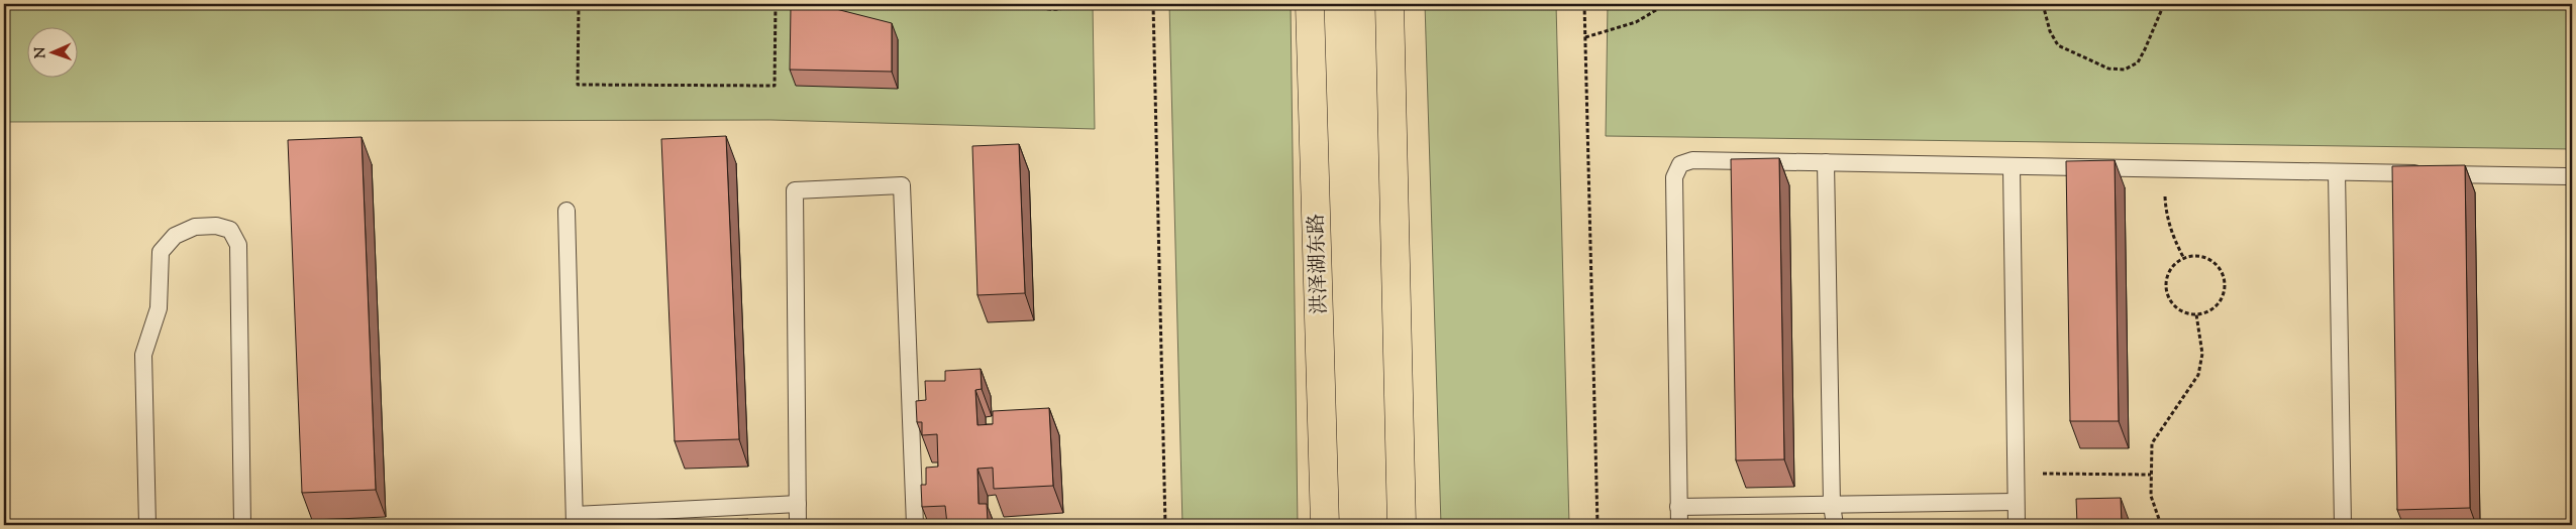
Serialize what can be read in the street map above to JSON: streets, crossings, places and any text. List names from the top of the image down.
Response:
{
  "streets": {
    "main road": ["洪泽湖东路"]
  },
  "north": "left"
}
